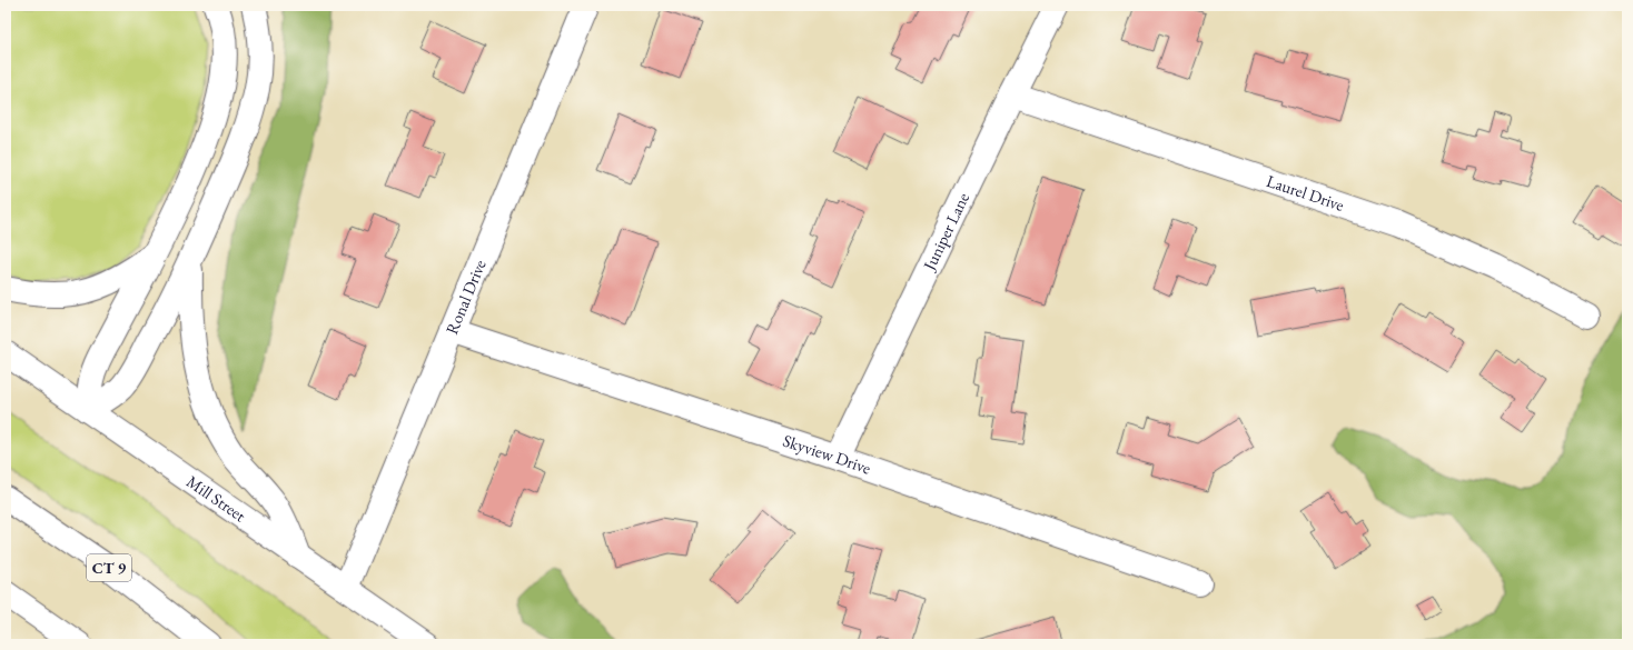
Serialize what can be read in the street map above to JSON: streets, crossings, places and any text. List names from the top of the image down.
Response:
{
  "streets": {
    "main road": [
      "Laurel Drive",
      "Juniper Lane",
      "Ronal Drive",
      "Skyview Drive",
      "Mill Street",
      "CT 9"
    ]
  },
  "crossings": [
    ["Laurel Drive", "Juniper Lane"],
    ["Juniper Lane", "Skyview Drive"],
    ["Ronal Drive", "Skyview Drive"],
    ["Ronal Drive", "Mill Street"]
  ]
}
